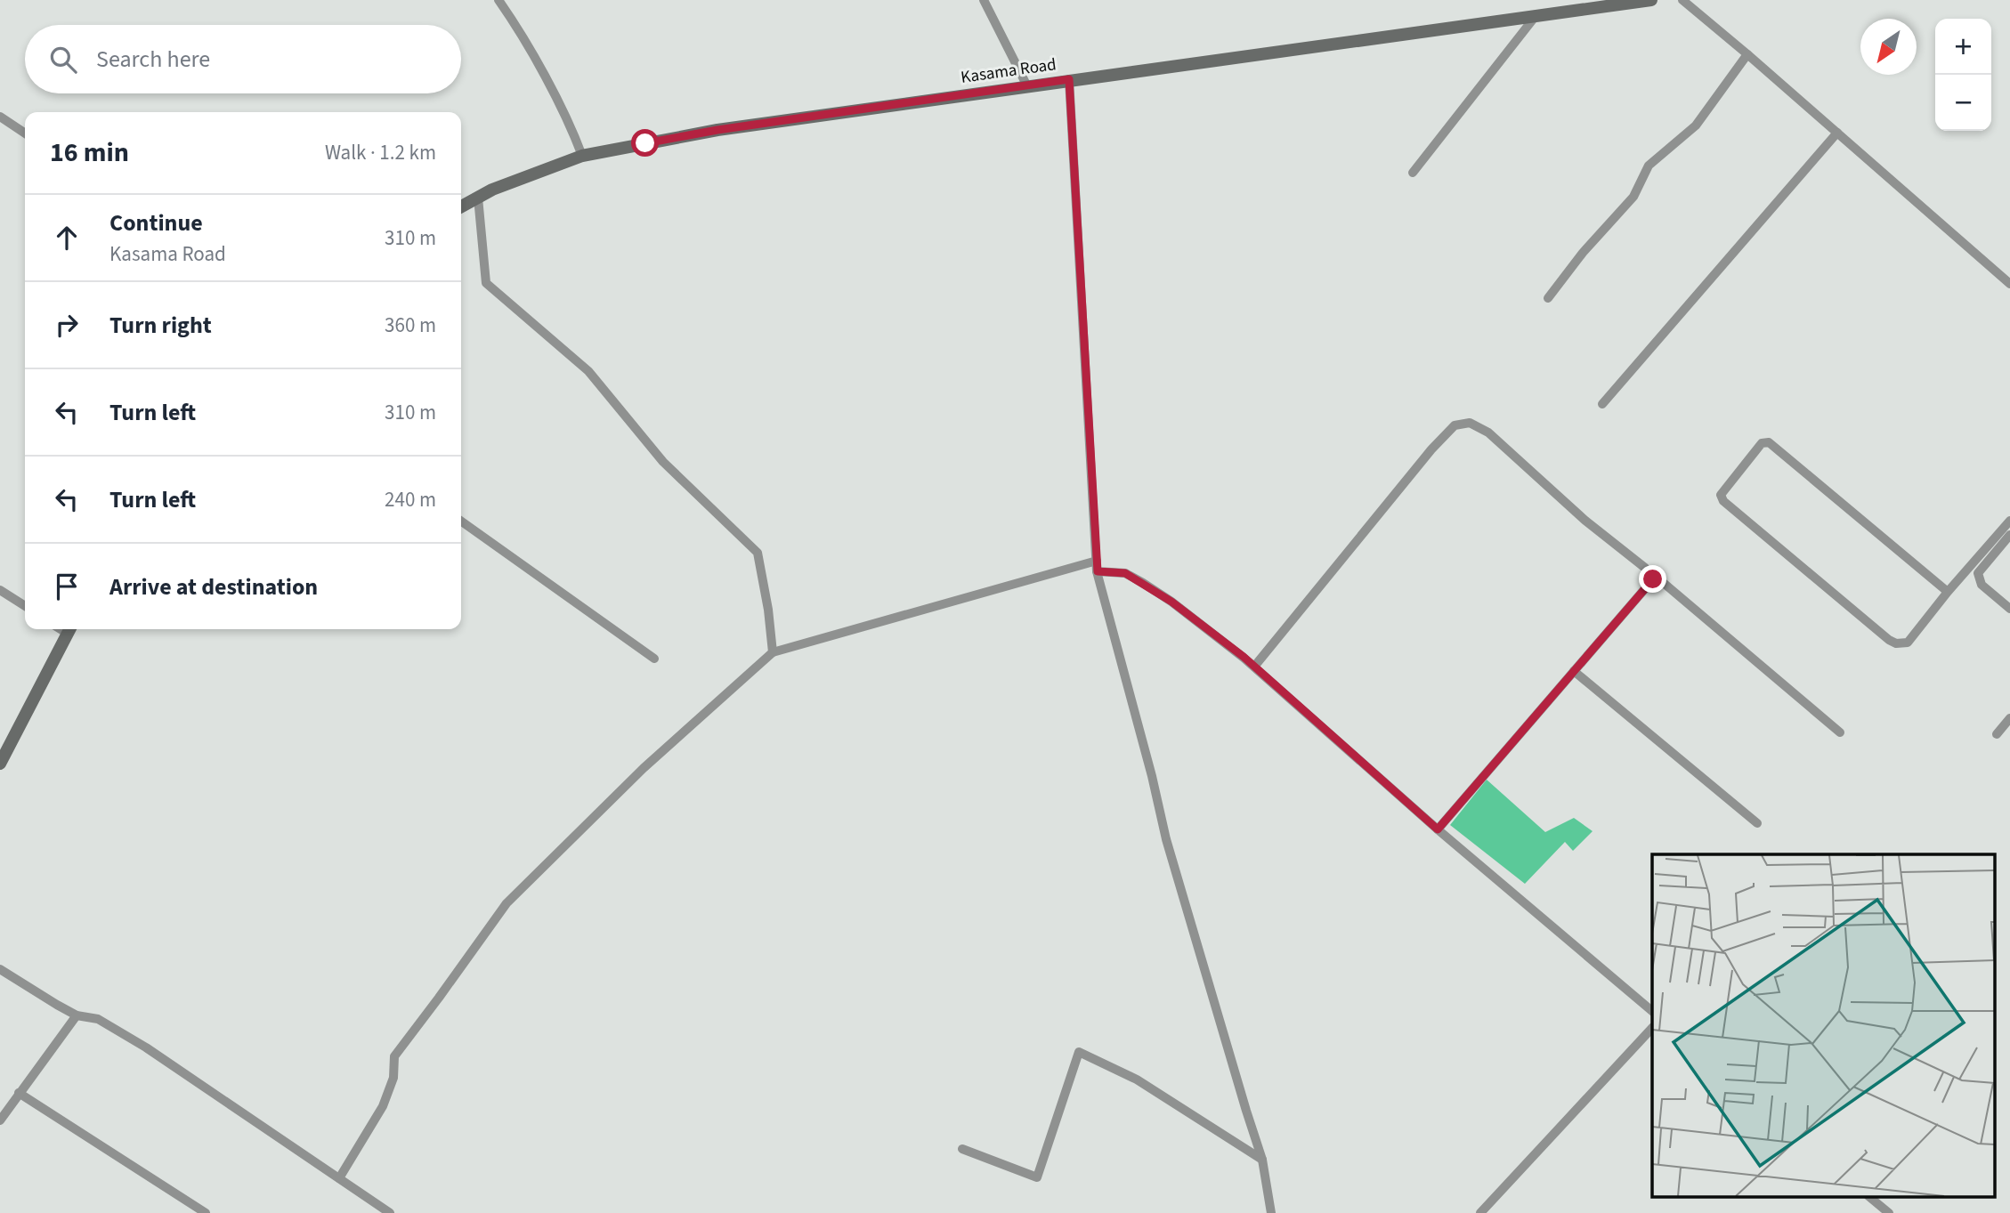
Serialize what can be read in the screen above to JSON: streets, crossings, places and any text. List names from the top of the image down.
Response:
{
  "streets": {
    "street": ["Kasama Road"]
  },
  "north": "bottom left",
  "page": {
    "map_buttons": ["+", "−"],
    "search": "Search here",
    "heading": ["16 min", "Walk · 1.2 km"],
    "list": [
      ["Continue", "Kasama Road", "310 m"],
      ["Turn right", "360 m"],
      ["Turn left", "310 m"],
      ["Turn left", "240 m"],
      "Arrive at destination"
    ]
  }
}
